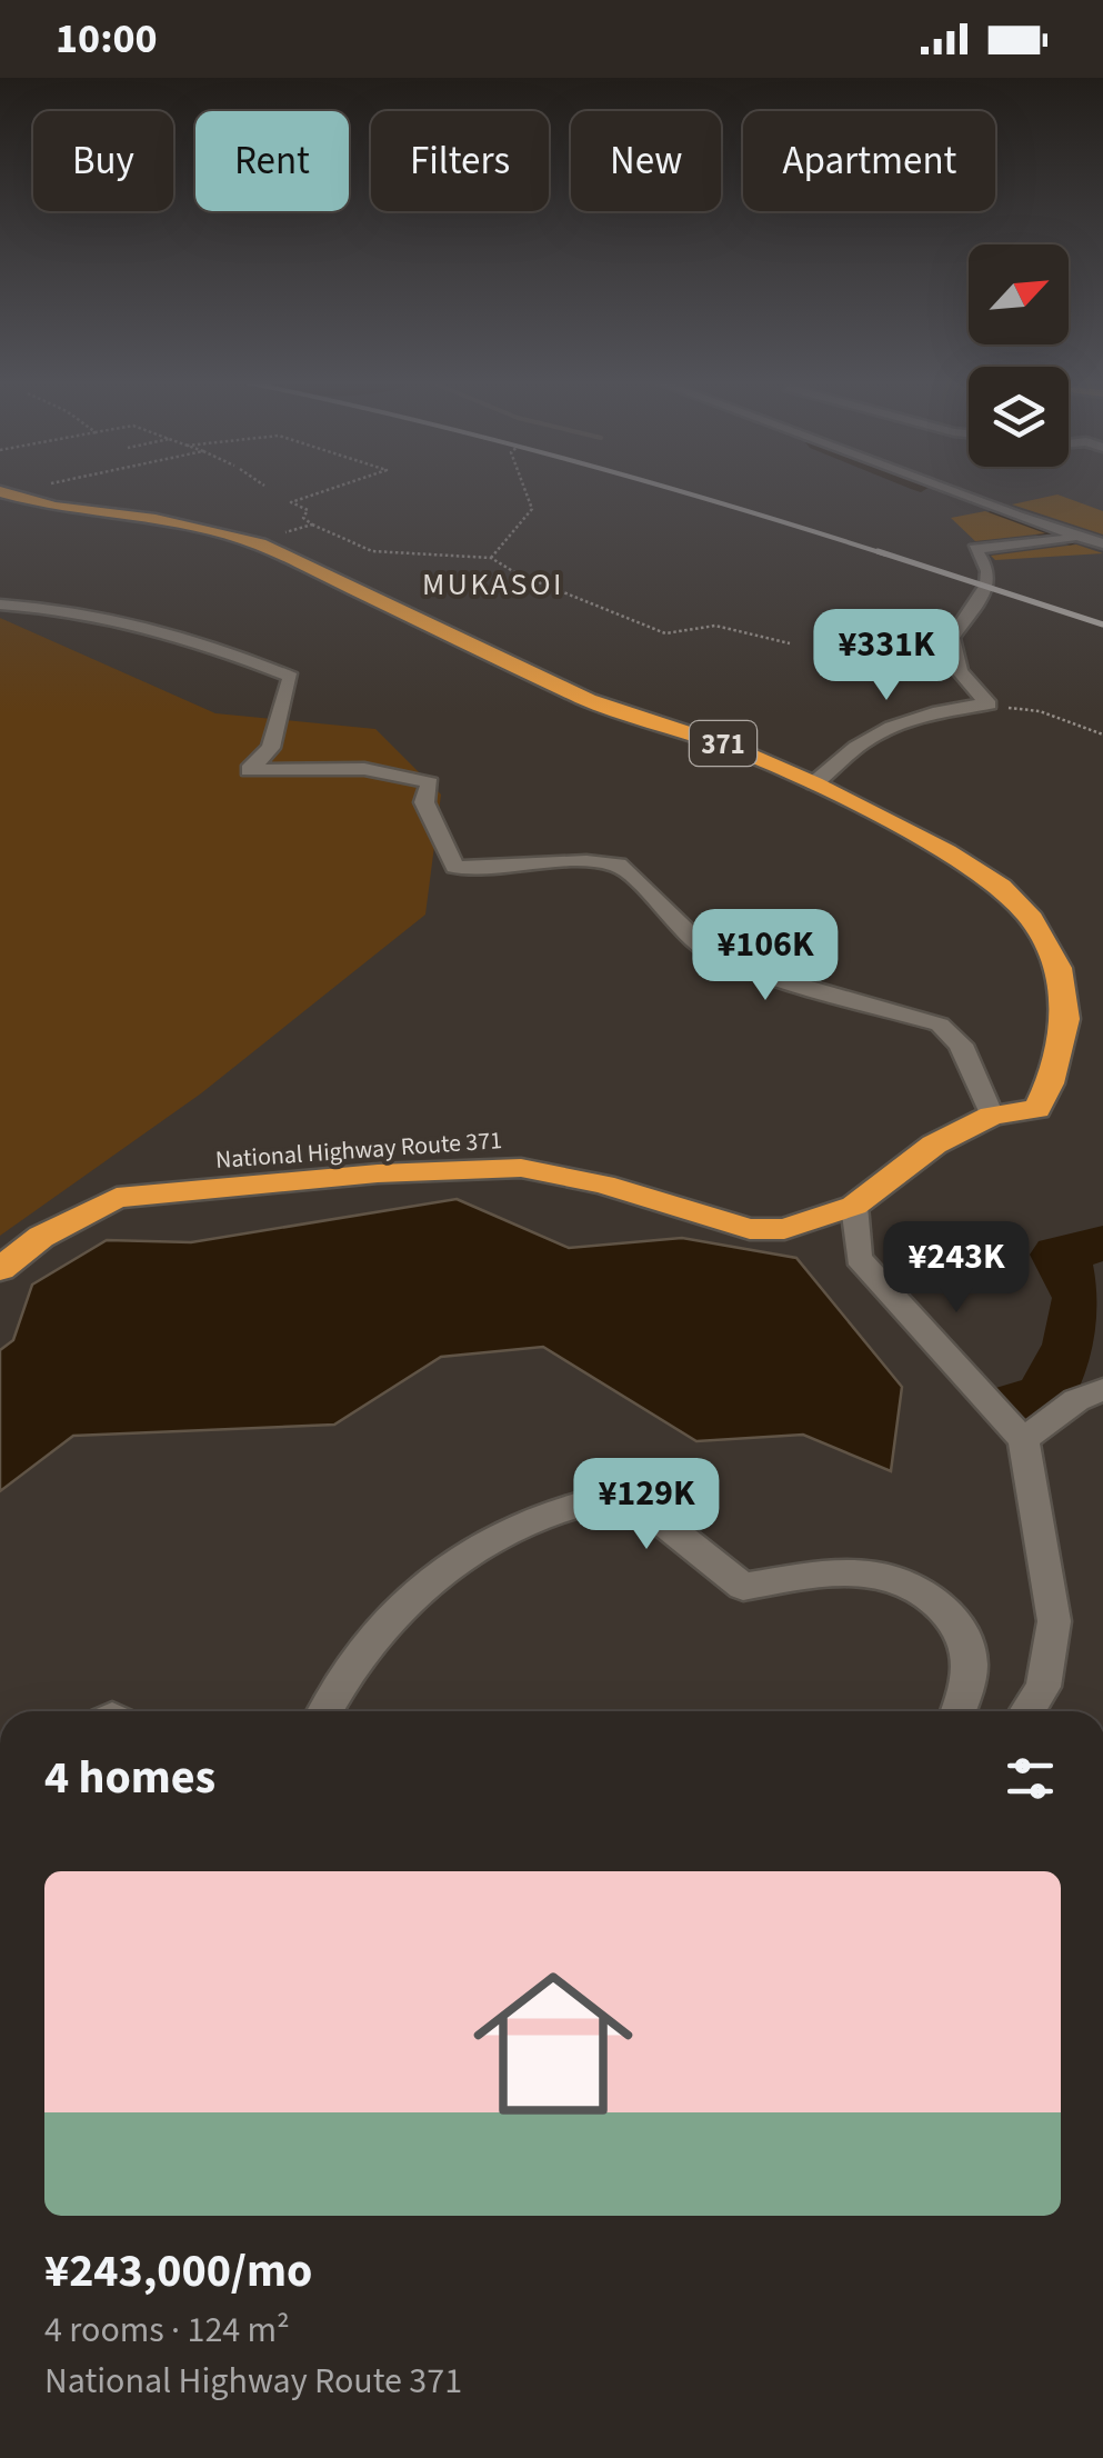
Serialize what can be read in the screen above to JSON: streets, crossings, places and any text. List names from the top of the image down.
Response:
{
  "streets": {
    "highway": ["371", "National Highway Route 371"]
  },
  "districts": ["MUKASOI"],
  "north": "top right",
  "page": {
    "status": "10:00",
    "chip": [
      "Buy",
      "Rent",
      "Filters",
      "New",
      "Apartment"
    ],
    "price": [
      "¥331K",
      "¥106K",
      "¥243K",
      "¥129K"
    ],
    "heading": "4 homes",
    "list": [
      {
        "name": "¥243,000/mo",
        "note": "4 rooms · 124 m² · National Highway Route 371"
      }
    ]
  }
}
